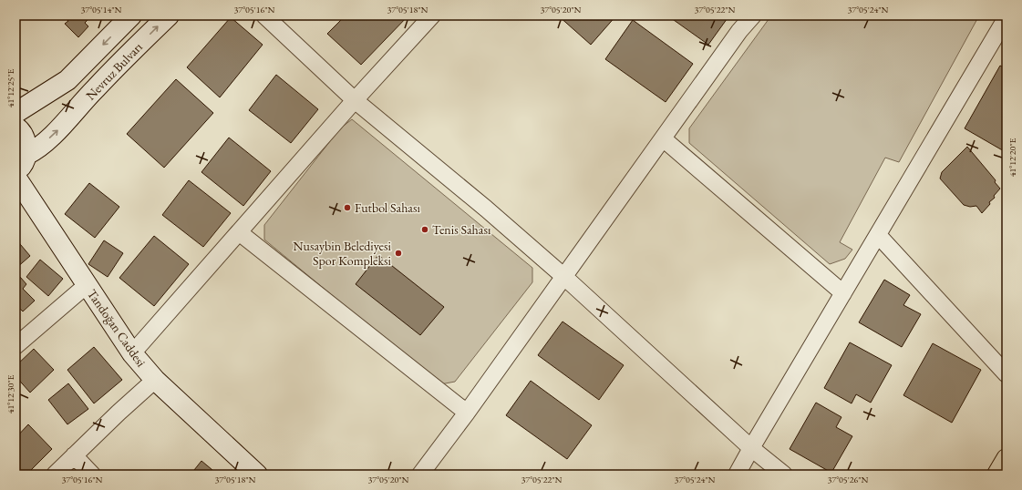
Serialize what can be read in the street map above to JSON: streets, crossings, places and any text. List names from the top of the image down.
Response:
{
  "streets": {
    "main road": ["Nevruz Bulvarı", "Tandoğan Caddesi"]
  },
  "places": ["Futbol Sahası", "Tenis Sahası", "Nusaybin Belediyesi Spor Kompleksi"],
  "coordinates": [
    "37°05'14\"N",
    "37°05'16\"N",
    "37°05'18\"N",
    "37°05'20\"N",
    "37°05'22\"N",
    "37°05'24\"N",
    "41°12'25\"E",
    "41°12'20\"E",
    "41°12'30\"E",
    "37°05'26\"N"
  ]
}
